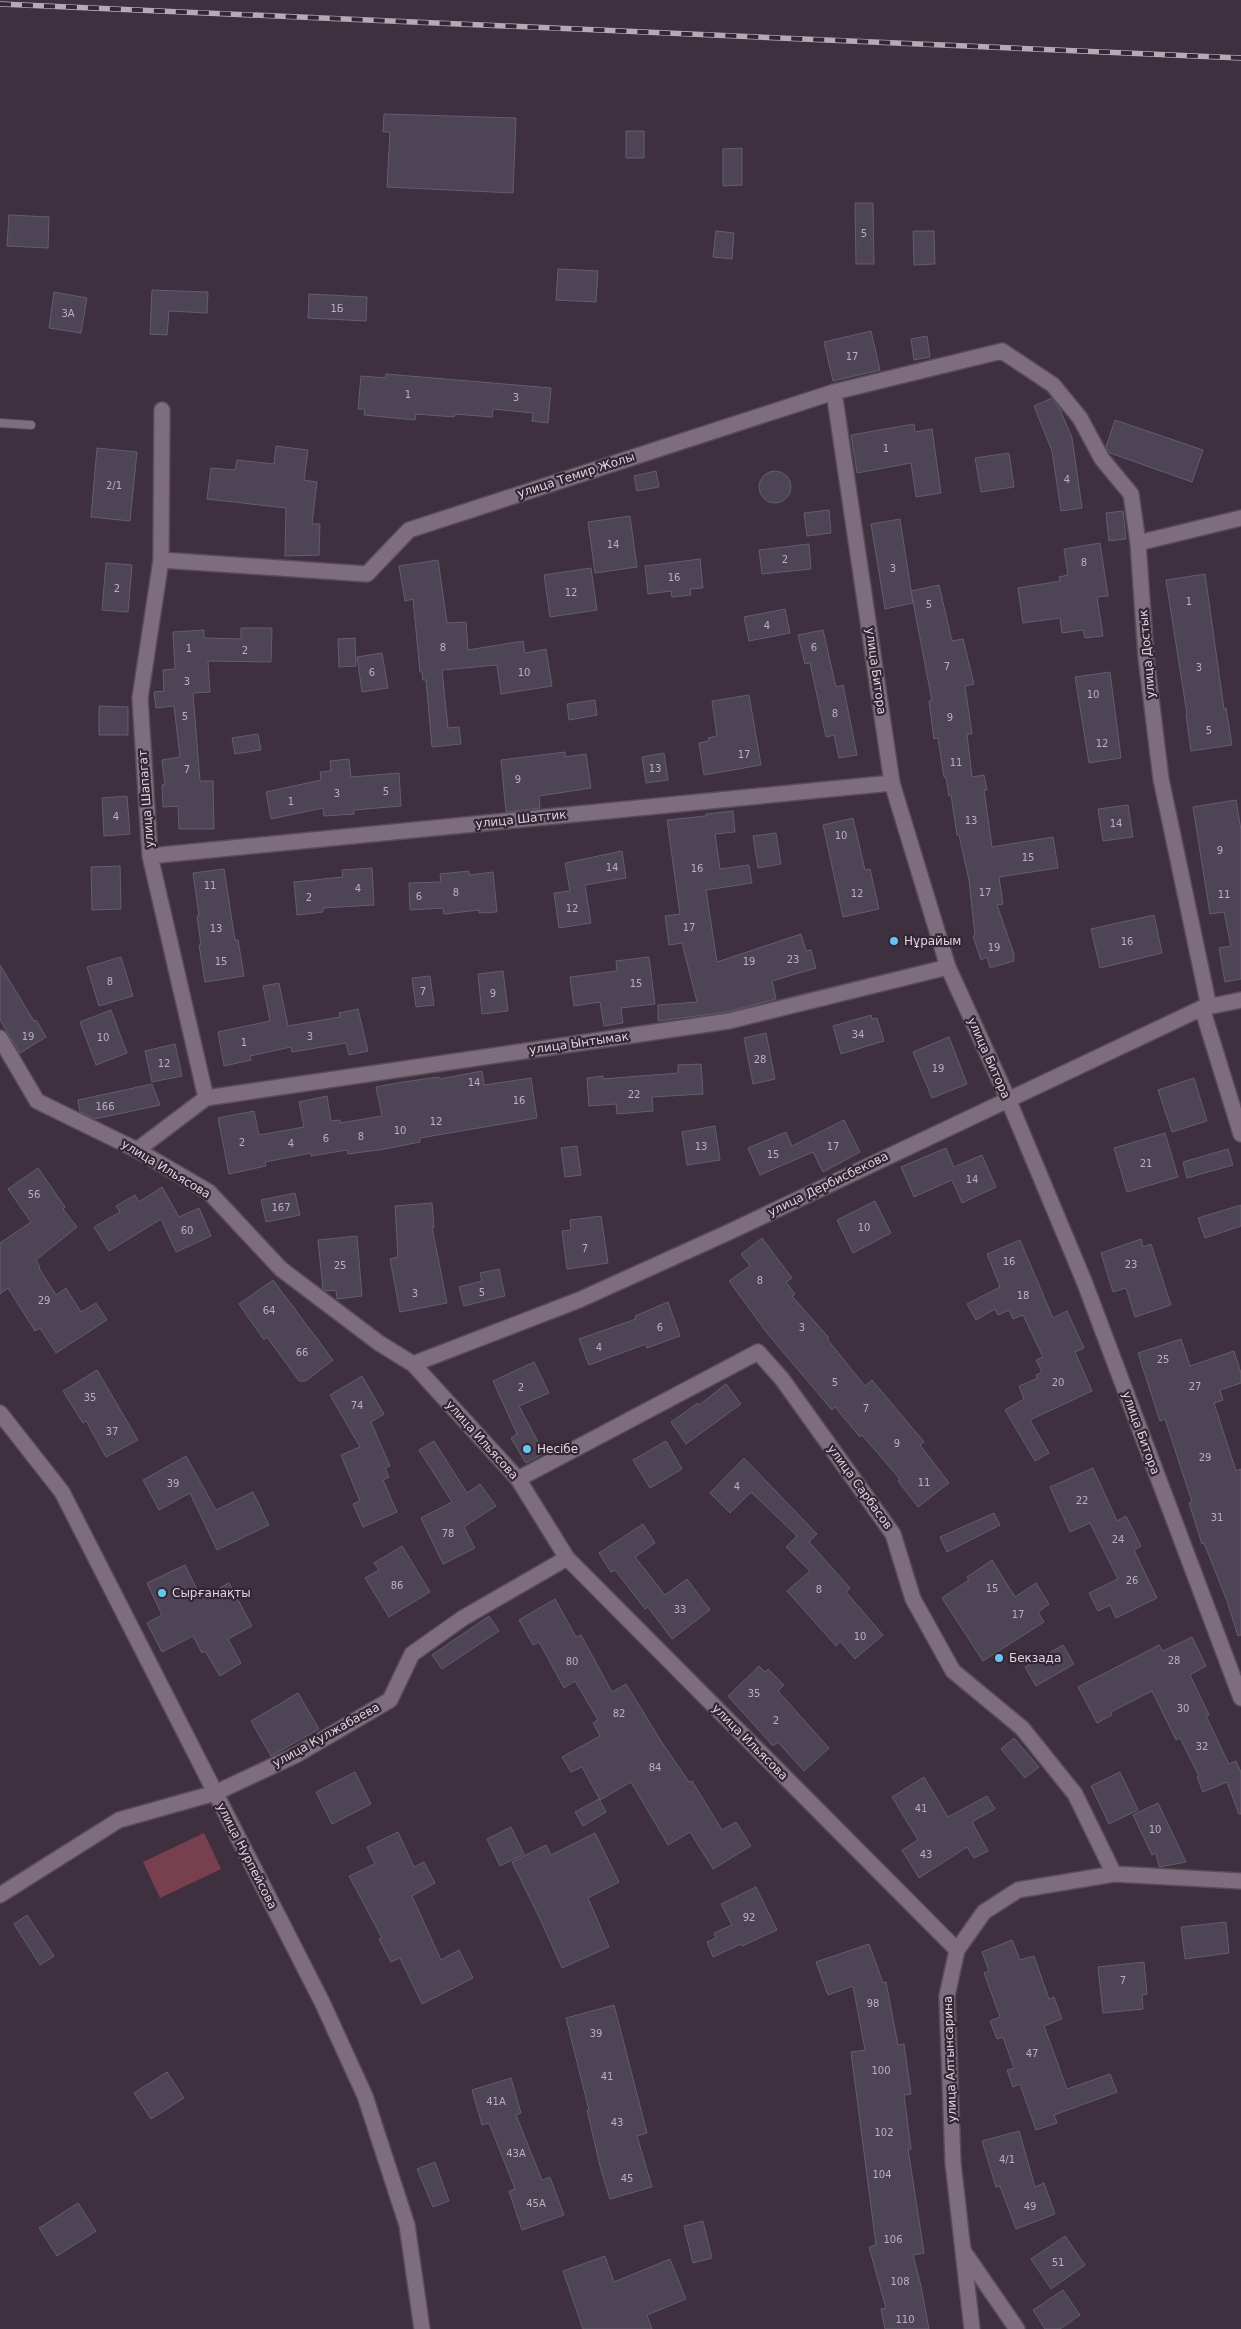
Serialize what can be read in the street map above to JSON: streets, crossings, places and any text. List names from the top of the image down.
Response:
{
  "streets": {
    "street": [
      "улица Темир Жолы",
      "улица Достык",
      "улица Битора",
      "улица Шапагат",
      "улица Шаттик",
      "улица Ынтымак",
      "улица Ильясова",
      "улица Дербисбекова",
      "улица Сарбасов",
      "улица Кулжабаева",
      "улица Нурпейсова",
      "улица Алтынсарина"
    ]
  },
  "crossings": [
    ["улица Темир Жолы", "улица Достык"],
    ["улица Темир Жолы", "улица Битора"],
    ["улица Темир Жолы", "улица Шапагат"],
    ["улица Достык", "улица Дербисбекова"],
    ["улица Битора", "улица Шаттик"],
    ["улица Битора", "улица Ынтымак"],
    ["улица Битора", "улица Дербисбекова"],
    ["улица Шапагат", "улица Шаттик"],
    ["улица Шапагат", "улица Ынтымак"],
    ["улица Ильясова", "улица Дербисбекова"],
    ["улица Ильясова", "улица Сарбасов"],
    ["улица Ильясова", "улица Кулжабаева"],
    ["улица Ильясова", "улица Алтынсарина"],
    ["улица Сарбасов", "улица Алтынсарина"],
    ["улица Кулжабаева", "улица Нурпейсова"]
  ],
  "places": [
    "Нұрайым",
    "Несібе",
    "Сырғанақты",
    "Бекзада"
  ],
  "house_numbers": [
    "5",
    "1Б",
    "3А",
    "17",
    "1",
    "3",
    "1",
    "4",
    "2/1",
    "14",
    "2",
    "8",
    "3",
    "16",
    "2",
    "12",
    "1",
    "5",
    "4",
    "8",
    "6",
    "1",
    "2",
    "7",
    "3",
    "6",
    "10",
    "3",
    "10",
    "8",
    "5",
    "9",
    "5",
    "12",
    "17",
    "11",
    "13",
    "7",
    "9",
    "5",
    "3",
    "1",
    "4",
    "13",
    "14",
    "10",
    "9",
    "15",
    "14",
    "16",
    "11",
    "4",
    "8",
    "17",
    "12",
    "11",
    "6",
    "2",
    "12",
    "17",
    "13",
    "16",
    "19",
    "23",
    "15",
    "19",
    "8",
    "15",
    "7",
    "9",
    "34",
    "19",
    "3",
    "10",
    "1",
    "28",
    "12",
    "19",
    "14",
    "22",
    "16",
    "166",
    "12",
    "10",
    "8",
    "6",
    "2",
    "4",
    "13",
    "17",
    "15",
    "21",
    "14",
    "56",
    "167",
    "10",
    "60",
    "7",
    "16",
    "23",
    "25",
    "8",
    "5",
    "3",
    "18",
    "29",
    "64",
    "6",
    "3",
    "4",
    "66",
    "25",
    "5",
    "20",
    "27",
    "2",
    "35",
    "74",
    "7",
    "37",
    "9",
    "29",
    "11",
    "39",
    "4",
    "22",
    "31",
    "78",
    "24",
    "26",
    "86",
    "15",
    "8",
    "33",
    "17",
    "10",
    "28",
    "80",
    "35",
    "30",
    "82",
    "2",
    "32",
    "84",
    "41",
    "10",
    "43",
    "92",
    "7",
    "98",
    "39",
    "47",
    "100",
    "41",
    "41А",
    "43",
    "102",
    "43А",
    "4/1",
    "104",
    "45",
    "45А",
    "49",
    "106",
    "51",
    "108",
    "110"
  ]
}
